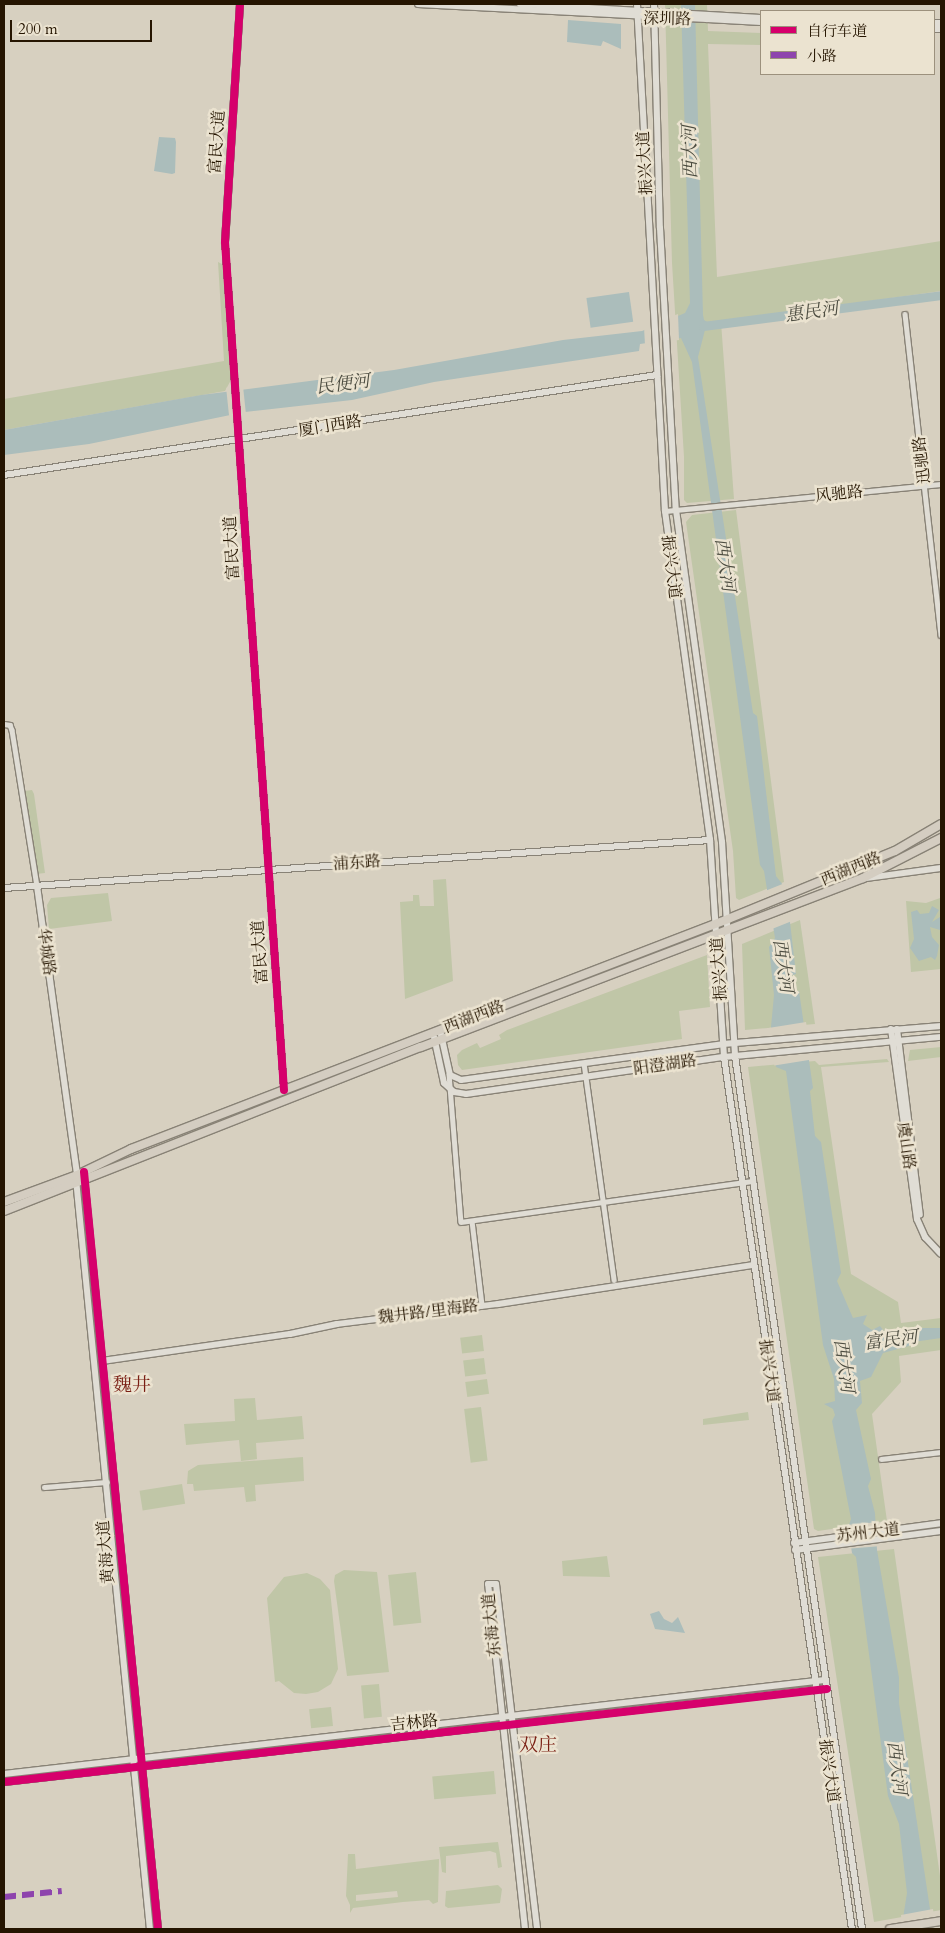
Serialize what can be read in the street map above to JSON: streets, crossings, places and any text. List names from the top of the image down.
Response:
{
  "streets": {
    "main road": ["西湖西路"],
    "street": [
      "深圳路",
      "富民大道",
      "振兴大道",
      "厦门西路",
      "迅驰路",
      "风驰路",
      "浦东路",
      "华城路",
      "阳澄湖路",
      "虞山路",
      "魏井路/里海路",
      "苏州大道",
      "黄海大道",
      "东海大道",
      "吉林路"
    ]
  },
  "crossings": [
    ["深圳路", "振兴大道"],
    ["富民大道", "厦门西路"],
    ["富民大道", "浦东路"],
    ["富民大道", "西湖西路"],
    ["振兴大道", "厦门西路"],
    ["振兴大道", "风驰路"],
    ["振兴大道", "浦东路"],
    ["振兴大道", "西湖西路"],
    ["振兴大道", "阳澄湖路"],
    ["振兴大道", "魏井路/里海路"],
    ["振兴大道", "苏州大道"],
    ["振兴大道", "吉林路"],
    ["迅驰路", "风驰路"],
    ["浦东路", "华城路"],
    ["西湖西路", "华城路"],
    ["西湖西路", "黄海大道"],
    ["华城路", "黄海大道"],
    ["阳澄湖路", "虞山路"],
    ["魏井路/里海路", "黄海大道"],
    ["黄海大道", "吉林路"],
    ["东海大道", "吉林路"]
  ],
  "districts": ["魏井", "双庄"],
  "water": [
    "西大河",
    "惠民河",
    "民便河",
    "富民河"
  ],
  "legend": ["自行车道", "小路"],
  "scale_bar": "200 m"
}
